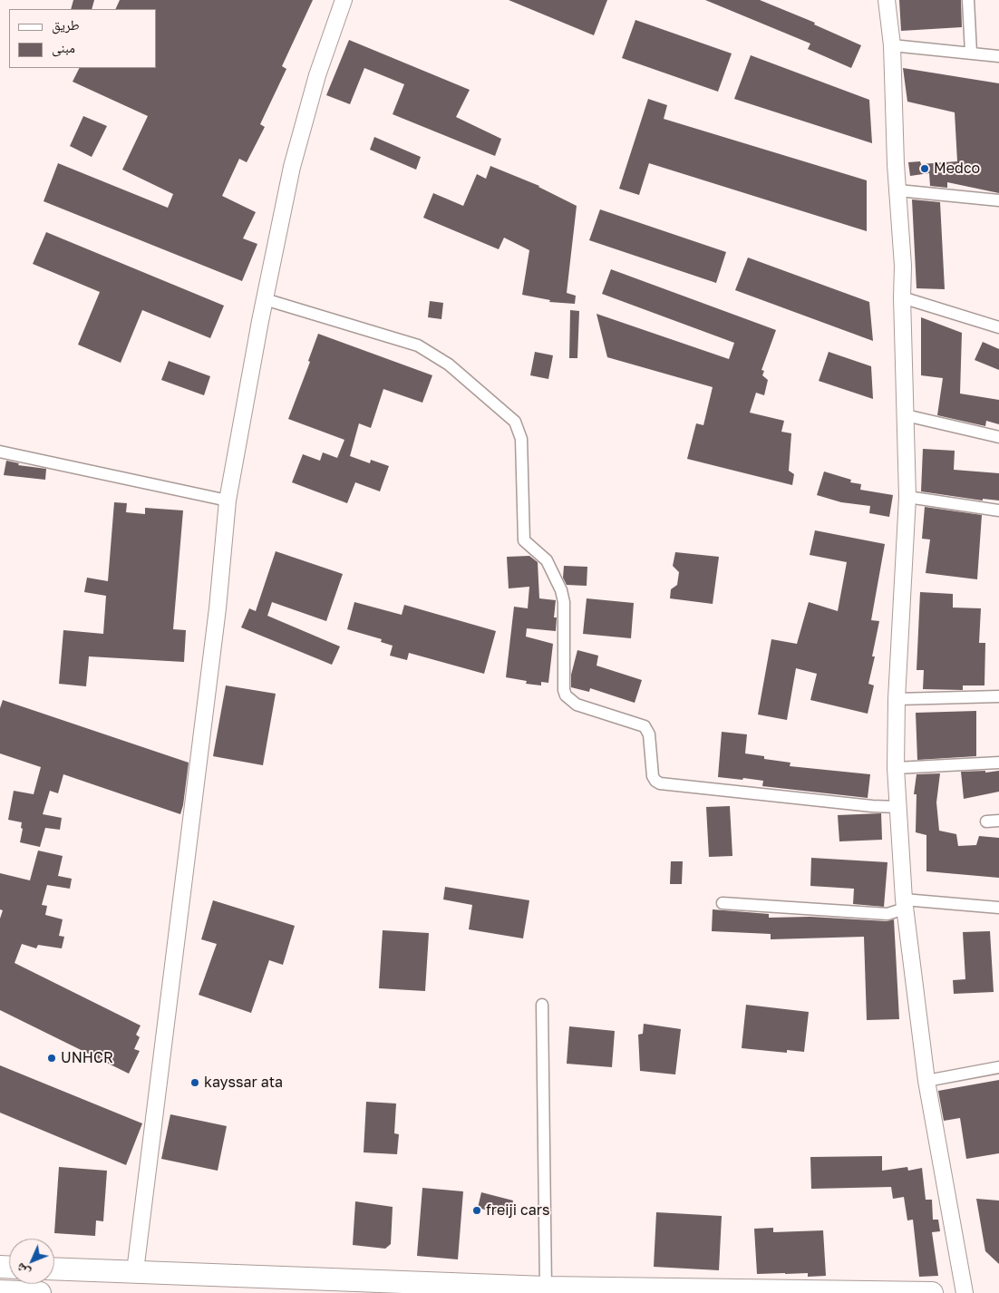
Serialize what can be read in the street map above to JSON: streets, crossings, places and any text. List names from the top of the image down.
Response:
{
  "places": [
    "Medco",
    "UNHCR",
    "kayssar ata",
    "freiji cars"
  ],
  "legend": ["طريق", "مبنى"],
  "north": "bottom left"
}
